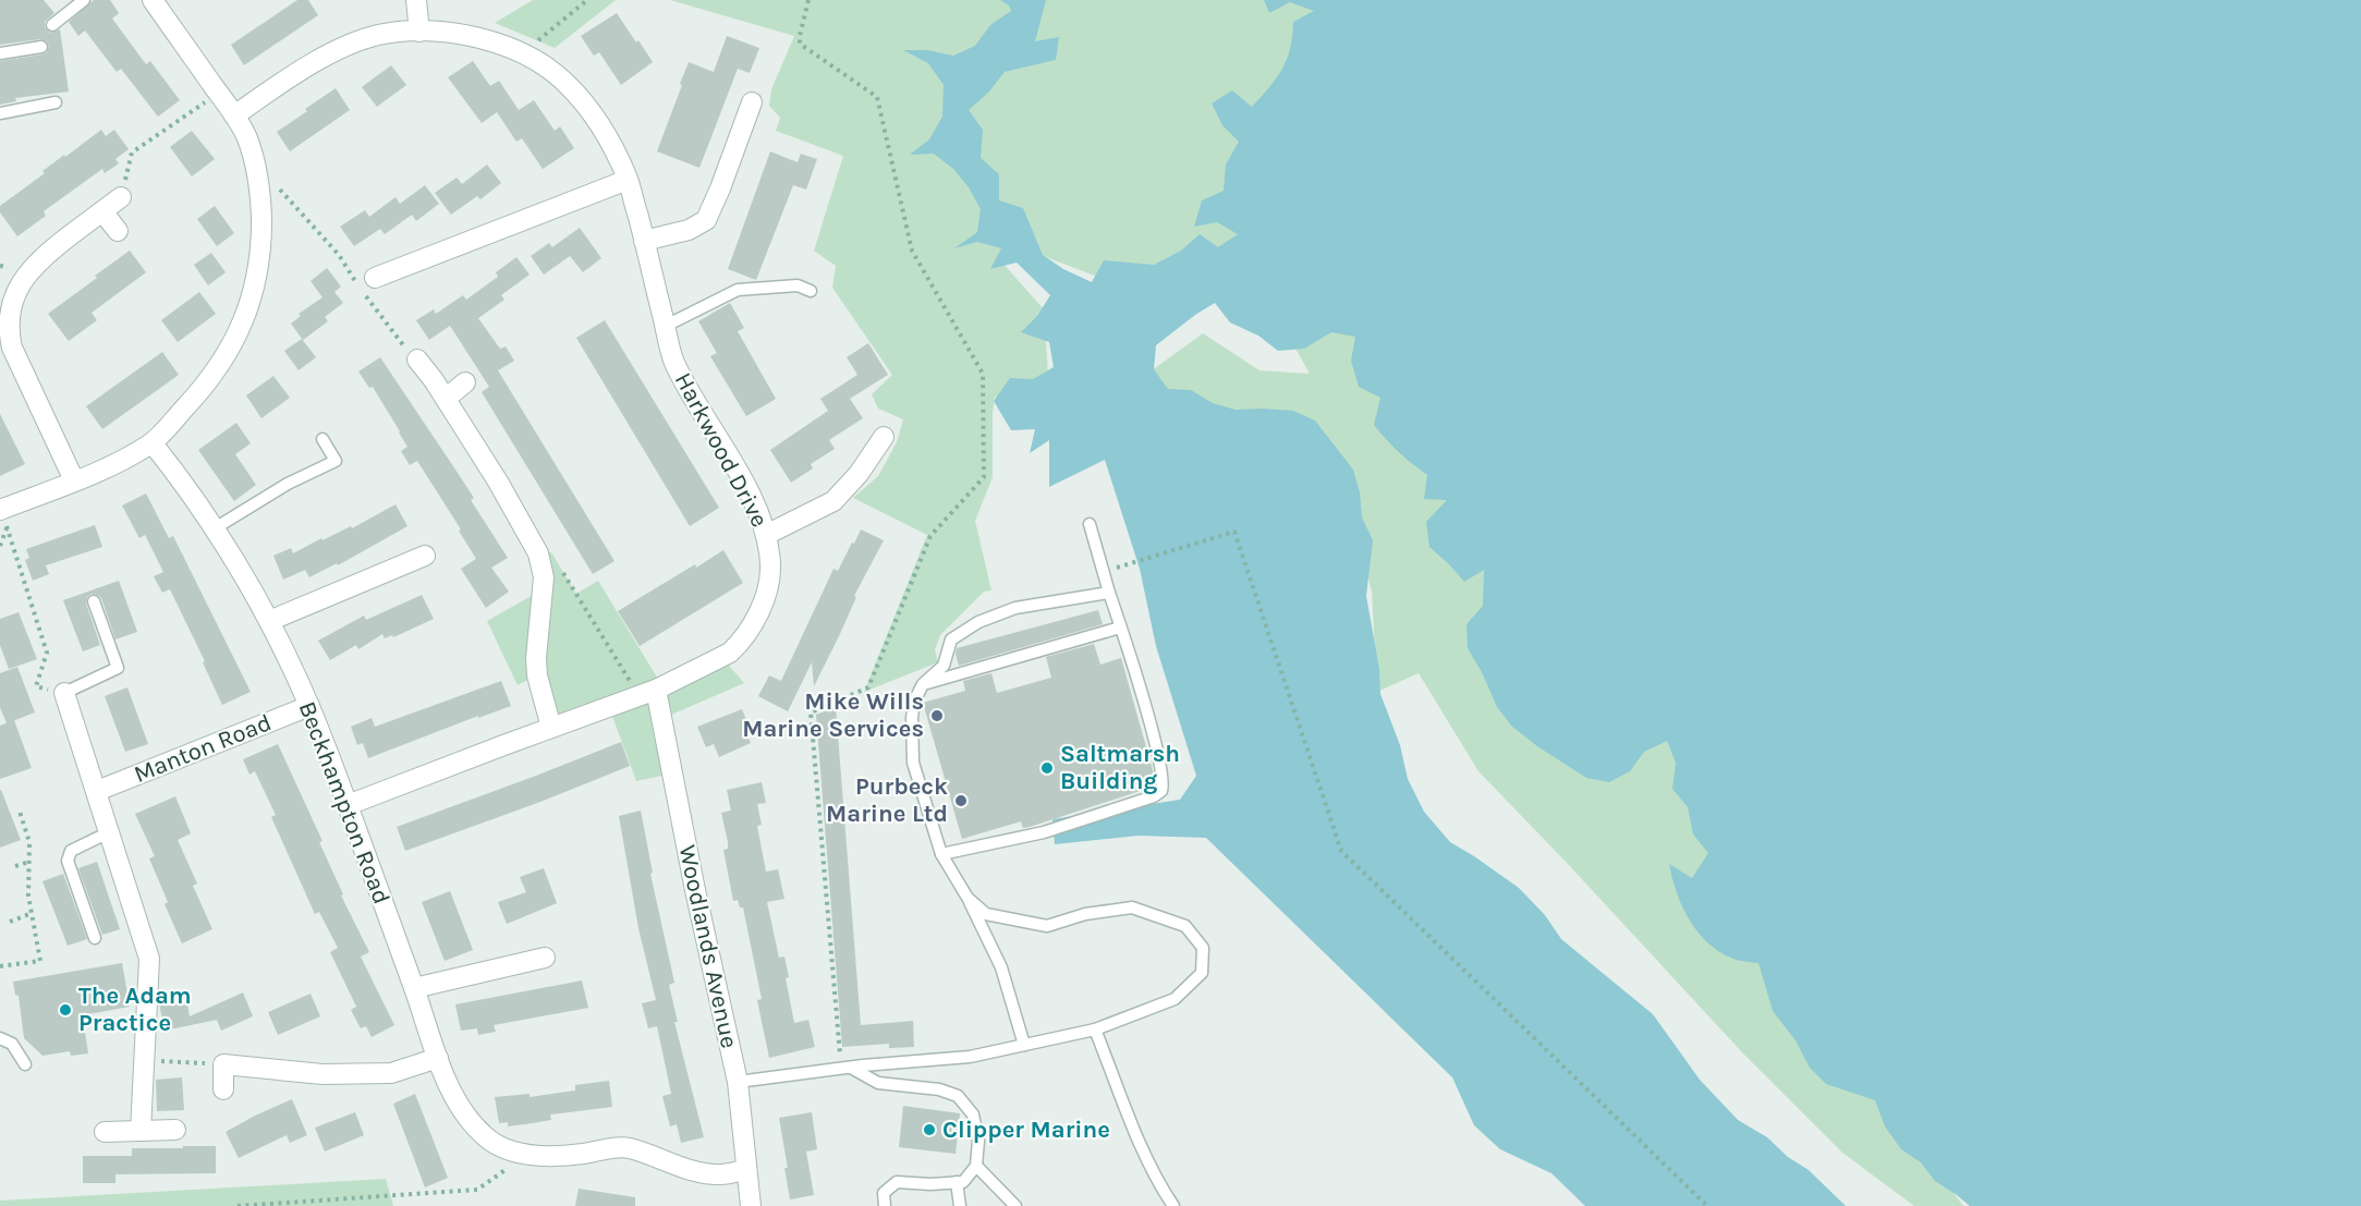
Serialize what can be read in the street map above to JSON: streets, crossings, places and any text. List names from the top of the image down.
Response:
{
  "streets": {
    "street": [
      "Harkwood Drive",
      "Manton Road",
      "Beckhampton Road",
      "Woodlands Avenue"
    ]
  },
  "crossings": [
    ["Harkwood Drive", "Beckhampton Road"],
    ["Harkwood Drive", "Woodlands Avenue"],
    ["Manton Road", "Beckhampton Road"],
    ["Beckhampton Road", "Woodlands Avenue"]
  ],
  "places": [
    "Mike Wills Marine Services",
    "Saltmarsh Building",
    "Purbeck Marine Ltd",
    "The Adam Practice",
    "Clipper Marine"
  ]
}
